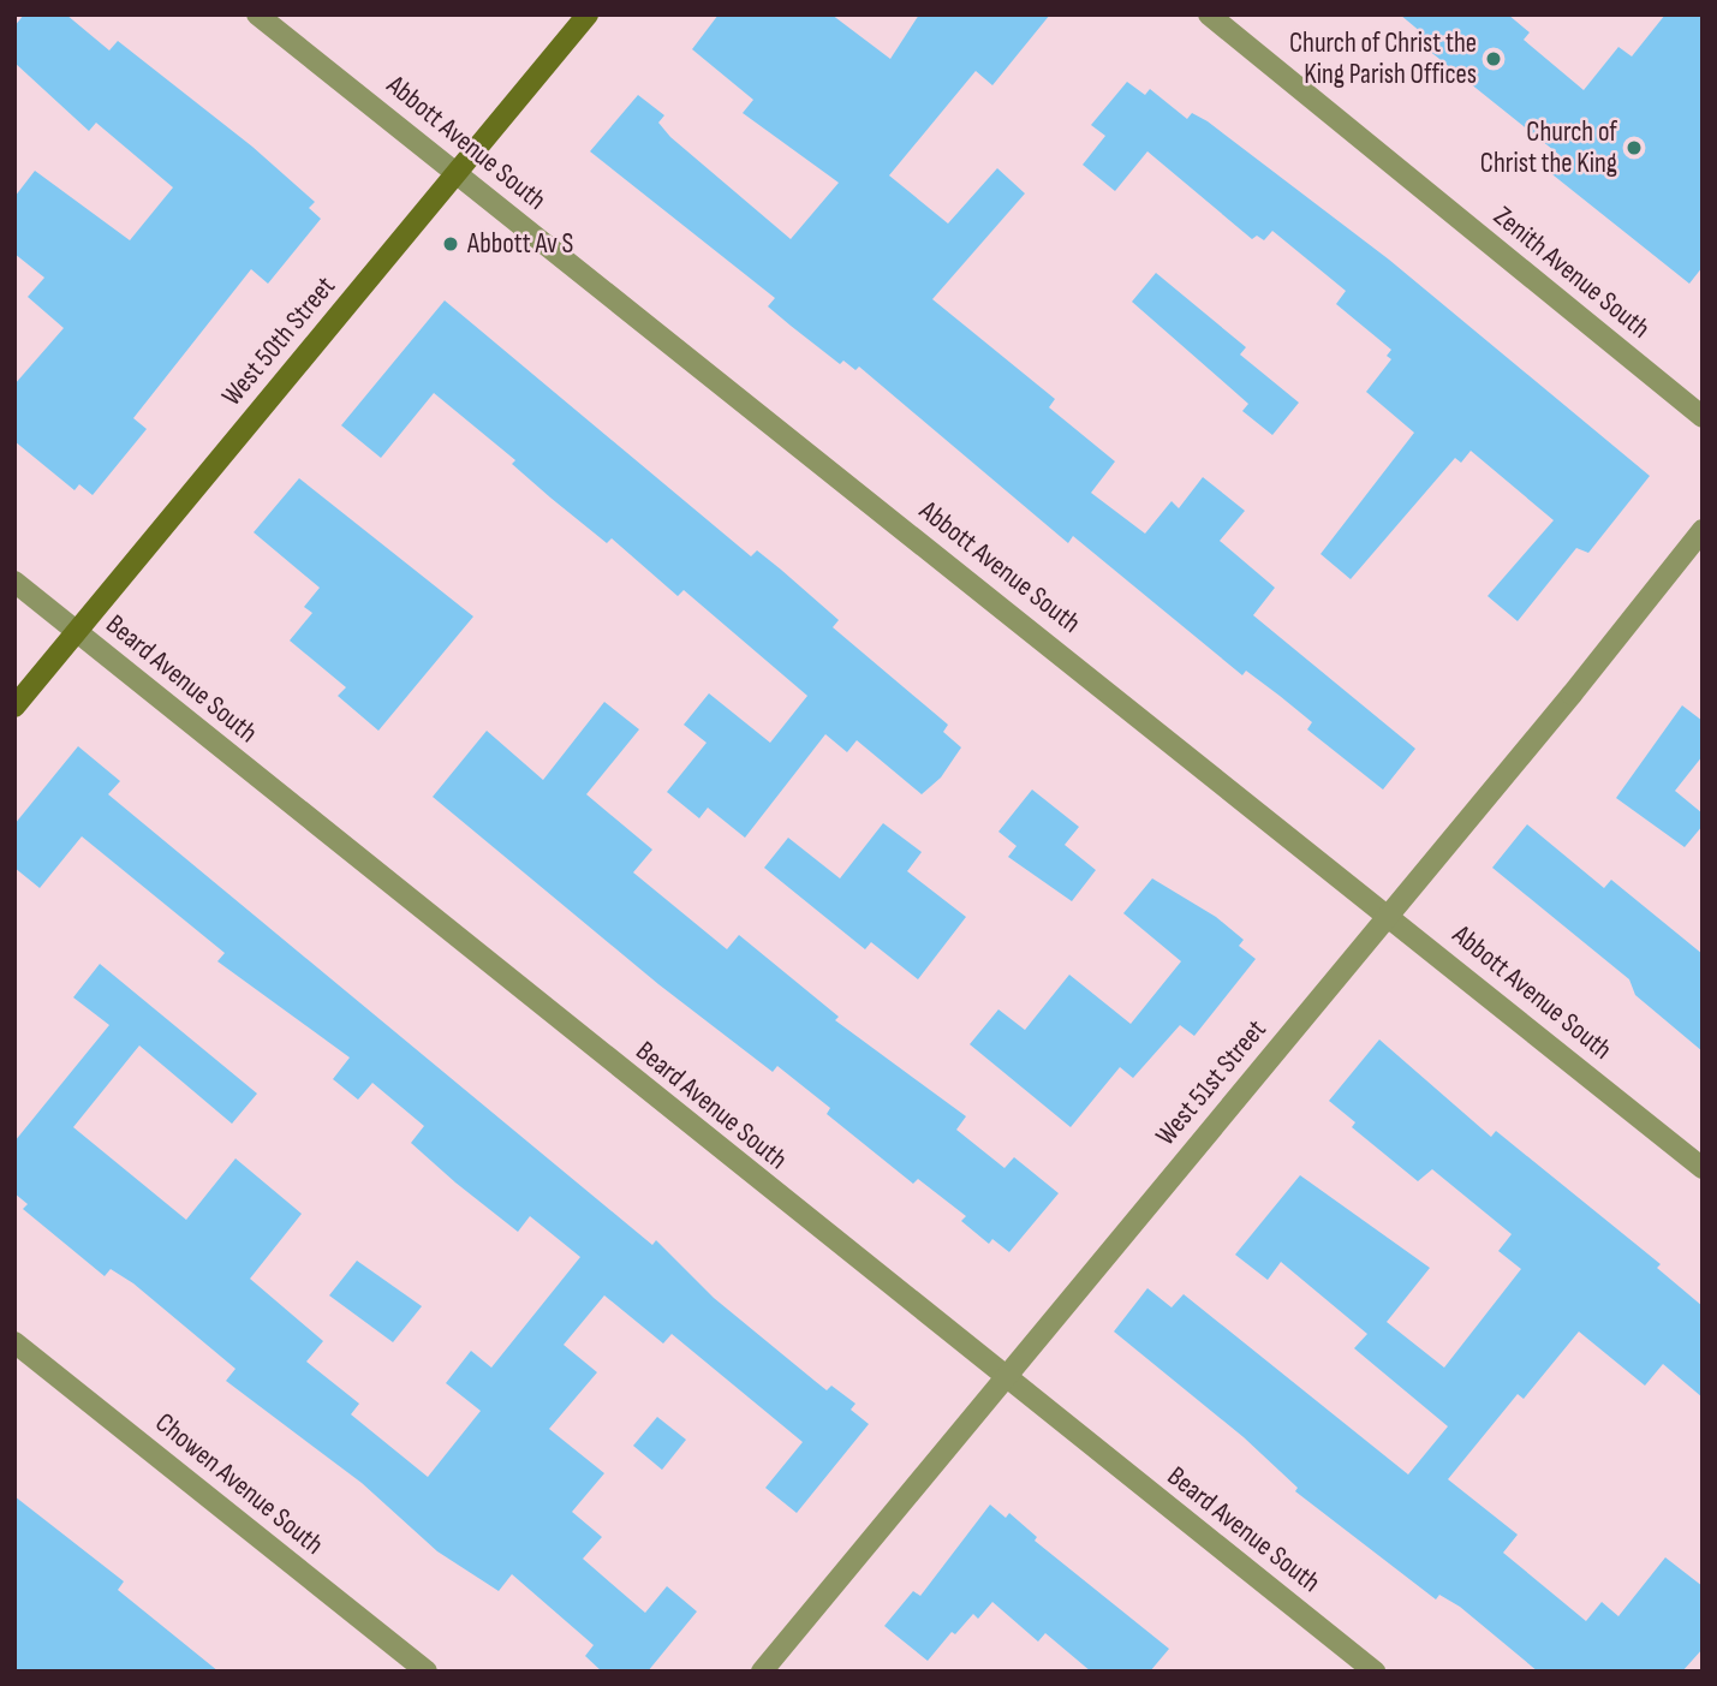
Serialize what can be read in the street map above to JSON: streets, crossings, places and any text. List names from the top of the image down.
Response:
{
  "streets": {
    "main road": ["West 50th Street"],
    "street": [
      "Abbott Avenue South",
      "Zenith Avenue South",
      "Beard Avenue South",
      "West 51st Street",
      "Chowen Avenue South"
    ]
  },
  "crossings": [
    ["Abbott Avenue South", "West 50th Street"],
    ["Abbott Avenue South", "West 51st Street"],
    ["West 50th Street", "Beard Avenue South"],
    ["Beard Avenue South", "West 51st Street"]
  ],
  "places": ["Church of Christ the King Parish Offices", "Church of Christ the King", "Abbott Av S"]
}
